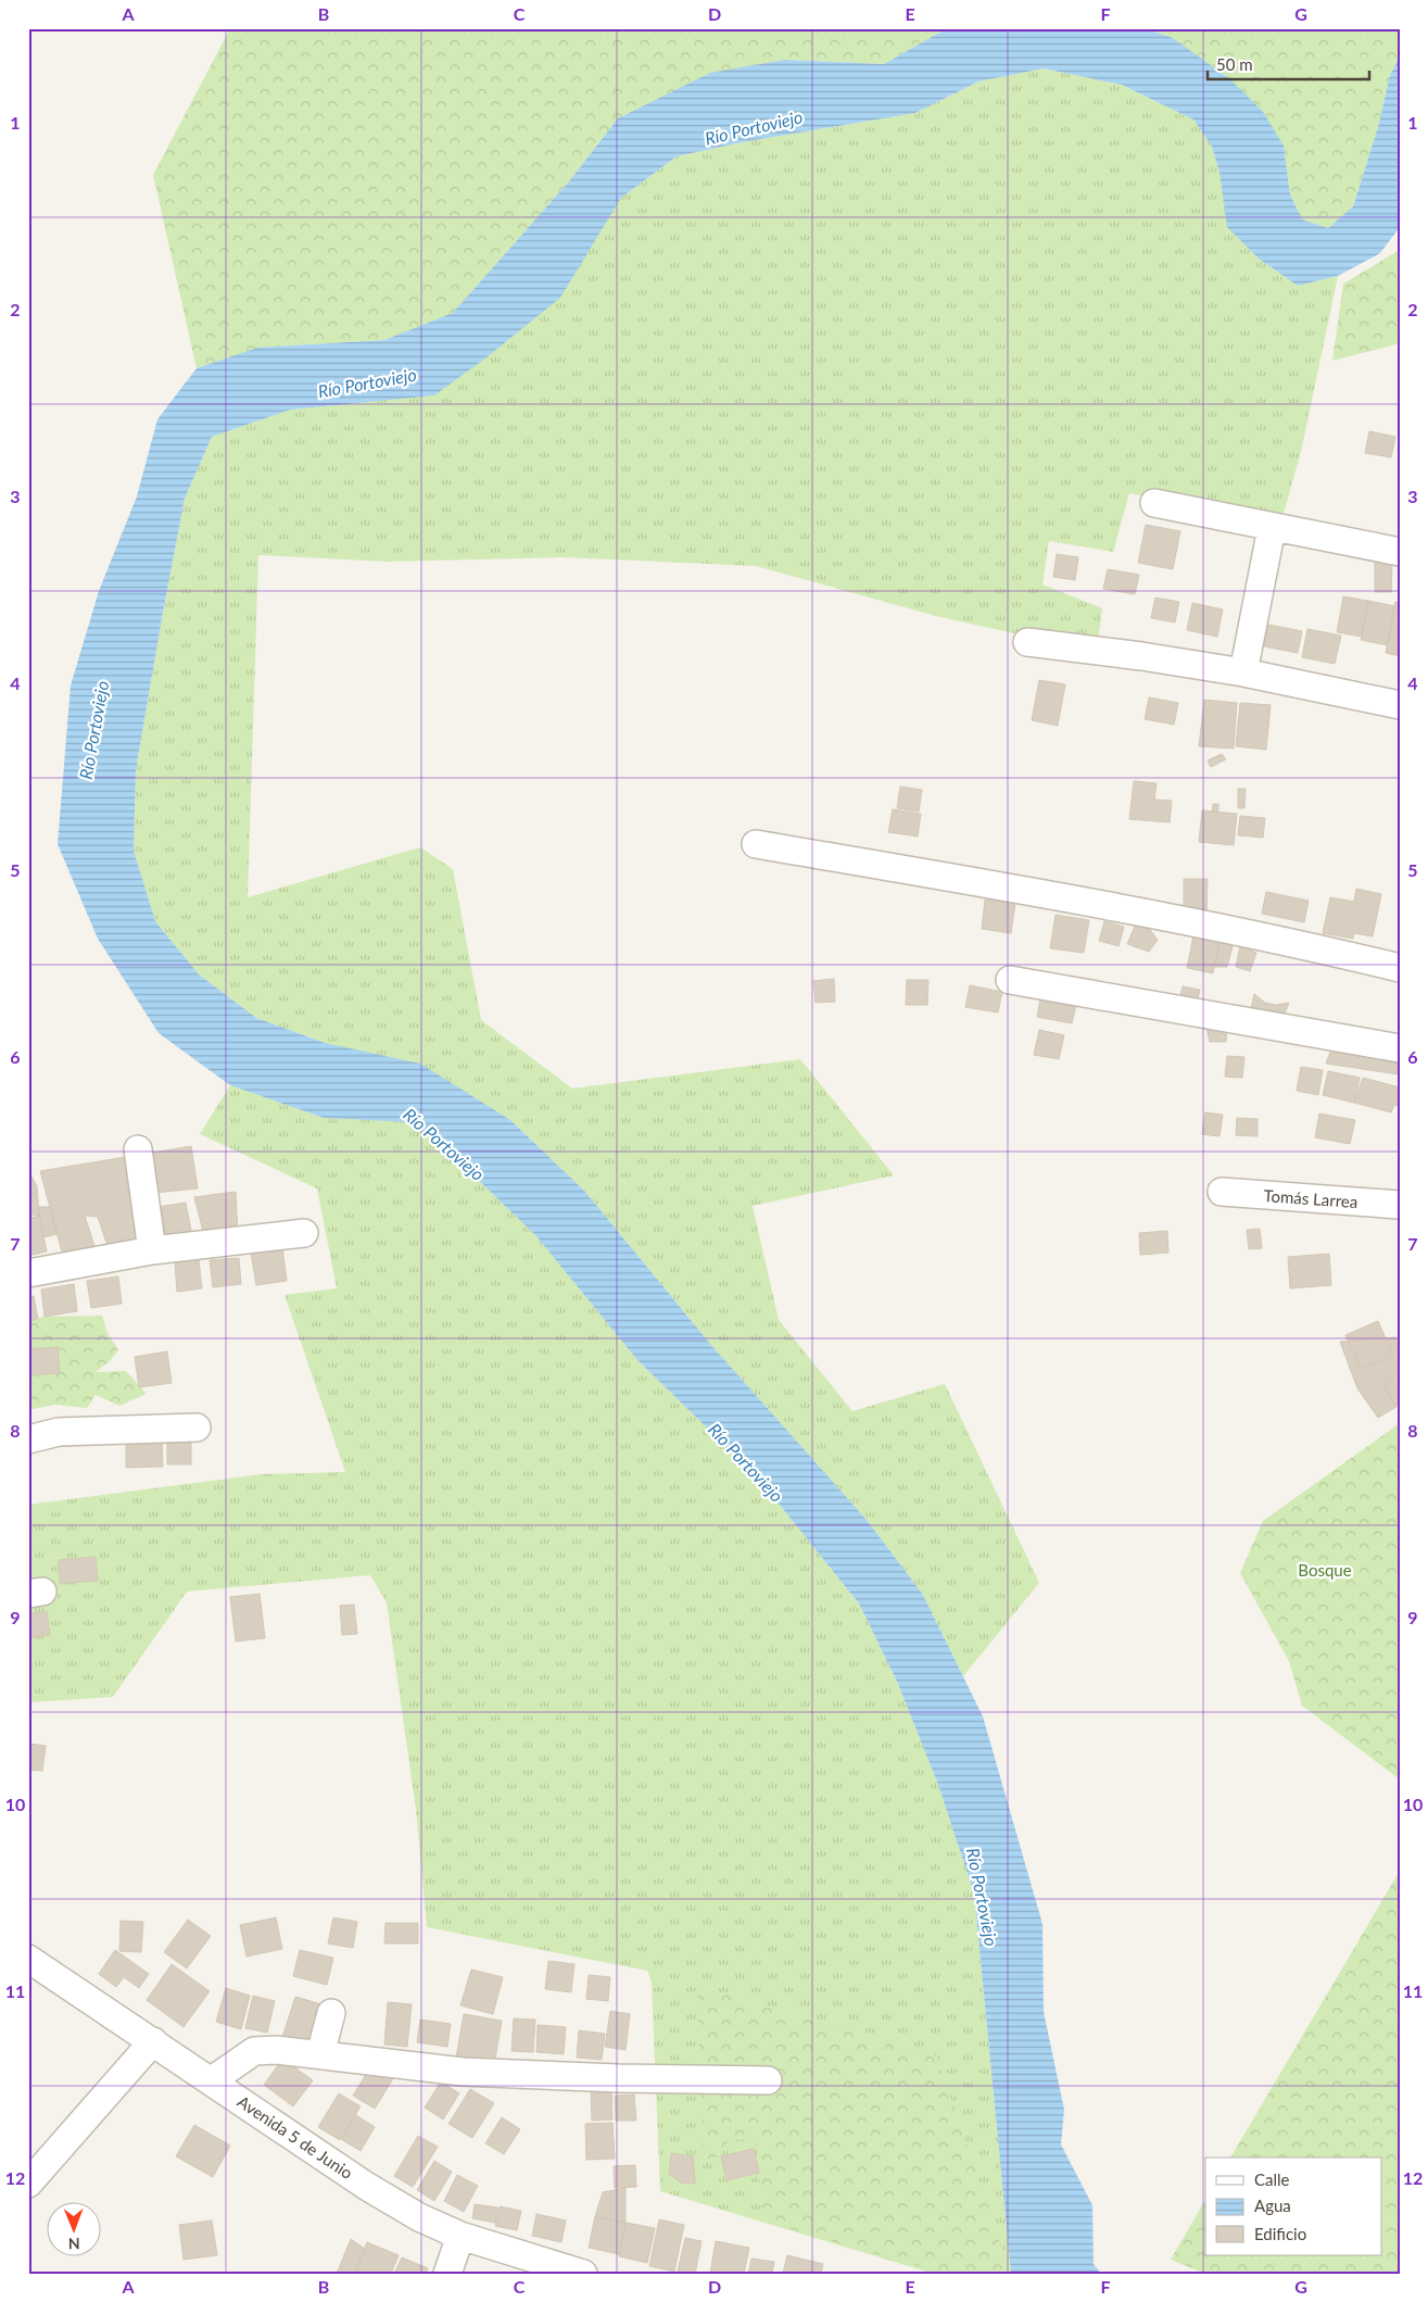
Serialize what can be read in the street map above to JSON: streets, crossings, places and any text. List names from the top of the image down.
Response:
{
  "streets": {
    "street": ["Tomás Larrea", "Avenida 5 de Junio"]
  },
  "water": ["Río Portoviejo"],
  "parks": ["Bosque"],
  "legend": ["Calle", "Agua", "Edificio"],
  "scale_bar": "50 m",
  "north": "bottom",
  "grid": {
    "columns": [
      "A",
      "B",
      "C",
      "D",
      "E",
      "F",
      "G"
    ],
    "rows": [
      "1",
      "2",
      "3",
      "4",
      "5",
      "6",
      "7",
      "8",
      "9",
      "10",
      "11",
      "12"
    ]
  }
}
